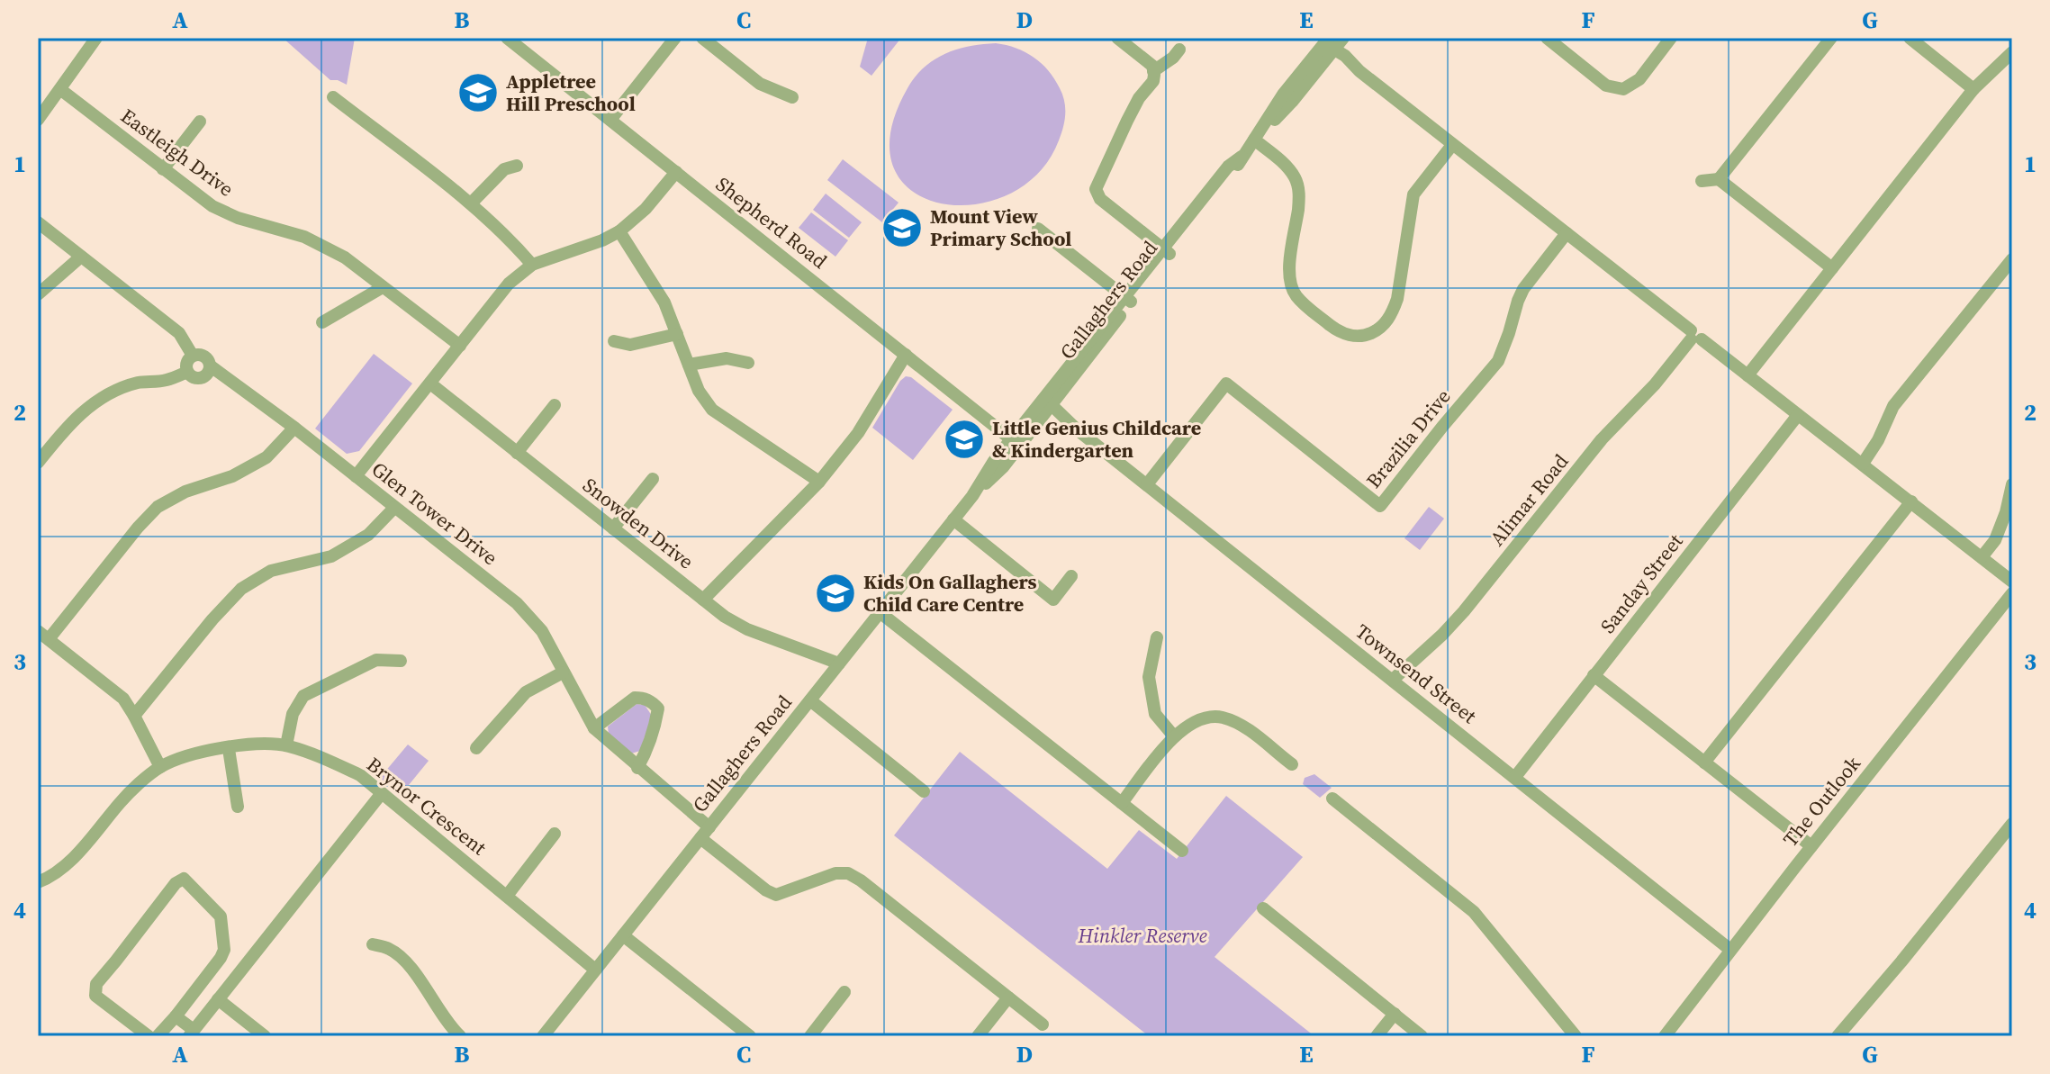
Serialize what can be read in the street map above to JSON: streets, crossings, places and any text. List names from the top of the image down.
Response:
{
  "streets": {
    "street": [
      "Eastleigh Drive",
      "Shepherd Road",
      "Gallaghers Road",
      "Brazilia Drive",
      "Alimar Road",
      "Glen Tower Drive",
      "Snowden Drive",
      "Sanday Street",
      "Townsend Street",
      "The Outlook",
      "Brynor Crescent"
    ]
  },
  "crossings": [
    ["Shepherd Road", "Gallaghers Road"],
    ["Gallaghers Road", "Glen Tower Drive"],
    ["Gallaghers Road", "Snowden Drive"],
    ["Gallaghers Road", "Townsend Street"],
    ["Gallaghers Road", "Brynor Crescent"],
    ["Brazilia Drive", "Townsend Street"],
    ["Alimar Road", "Townsend Street"],
    ["Sanday Street", "Townsend Street"],
    ["Townsend Street", "The Outlook"]
  ],
  "parks": ["Hinkler Reserve"],
  "places": {
    "school or university": [
      "Appletree Hill Preschool",
      "Mount View Primary School",
      "Little Genius Childcare & Kindergarten",
      "Kids On Gallaghers Child Care Centre"
    ]
  },
  "grid": {
    "columns": [
      "A",
      "B",
      "C",
      "D",
      "E",
      "F",
      "G"
    ],
    "rows": [
      "1",
      "2",
      "3",
      "4"
    ]
  }
}
